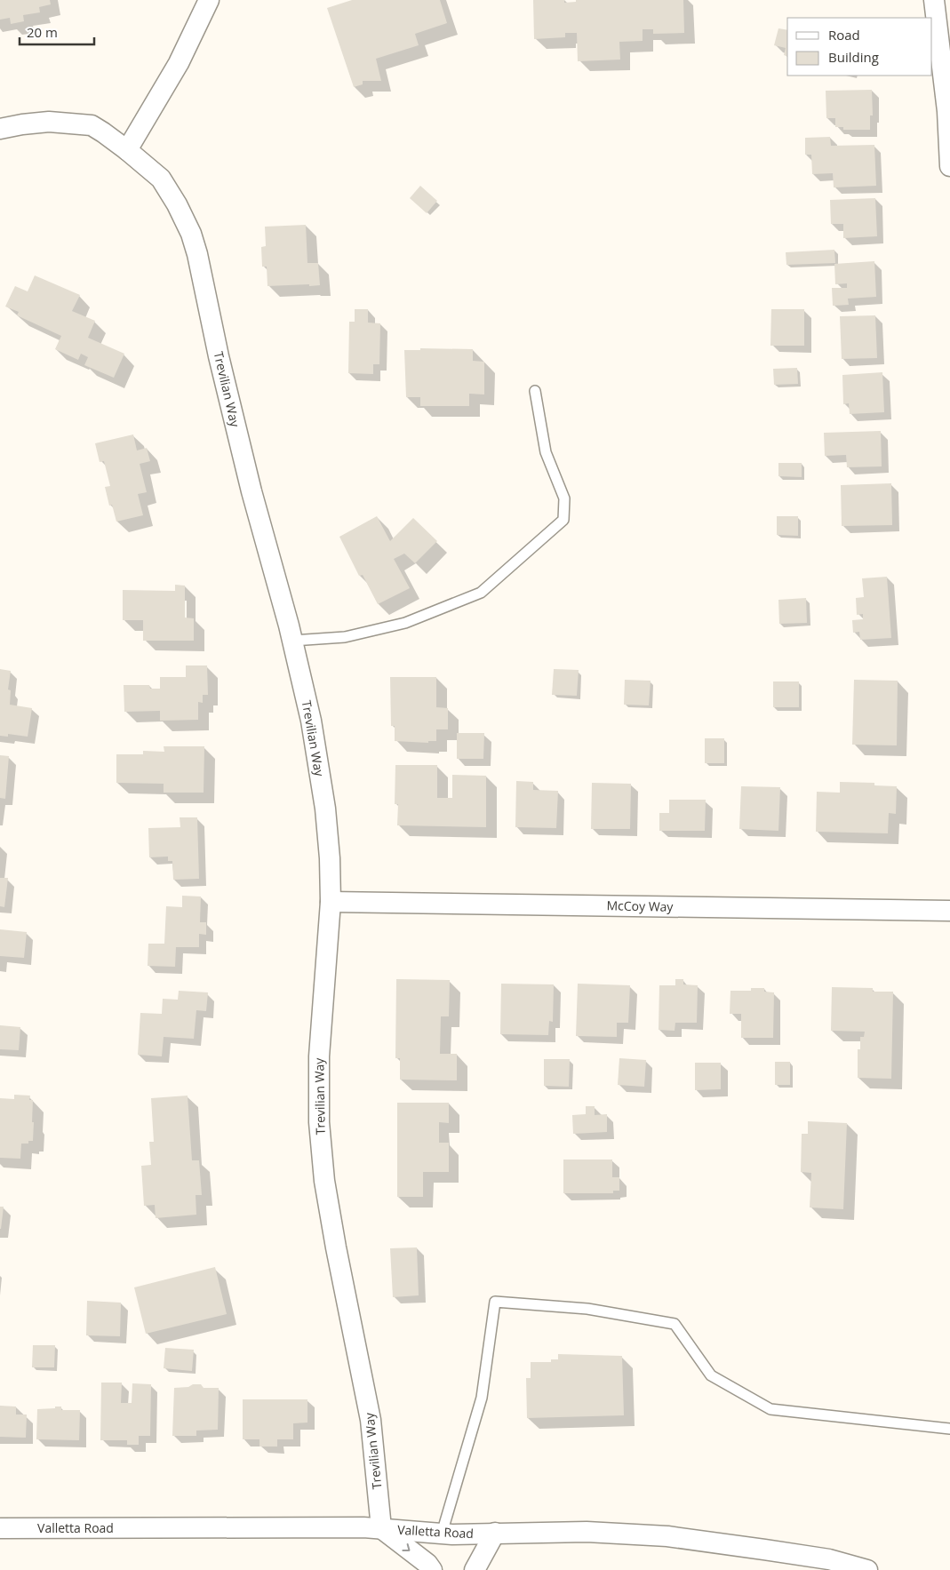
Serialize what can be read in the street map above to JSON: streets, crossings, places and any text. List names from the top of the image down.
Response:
{
  "streets": {
    "street": ["Trevilian Way", "McCoy Way", "Valletta Road"]
  },
  "crossings": [
    ["Trevilian Way", "McCoy Way"],
    ["Trevilian Way", "Valletta Road"]
  ],
  "legend": ["Road", "Building"],
  "scale_bar": "20 m"
}
